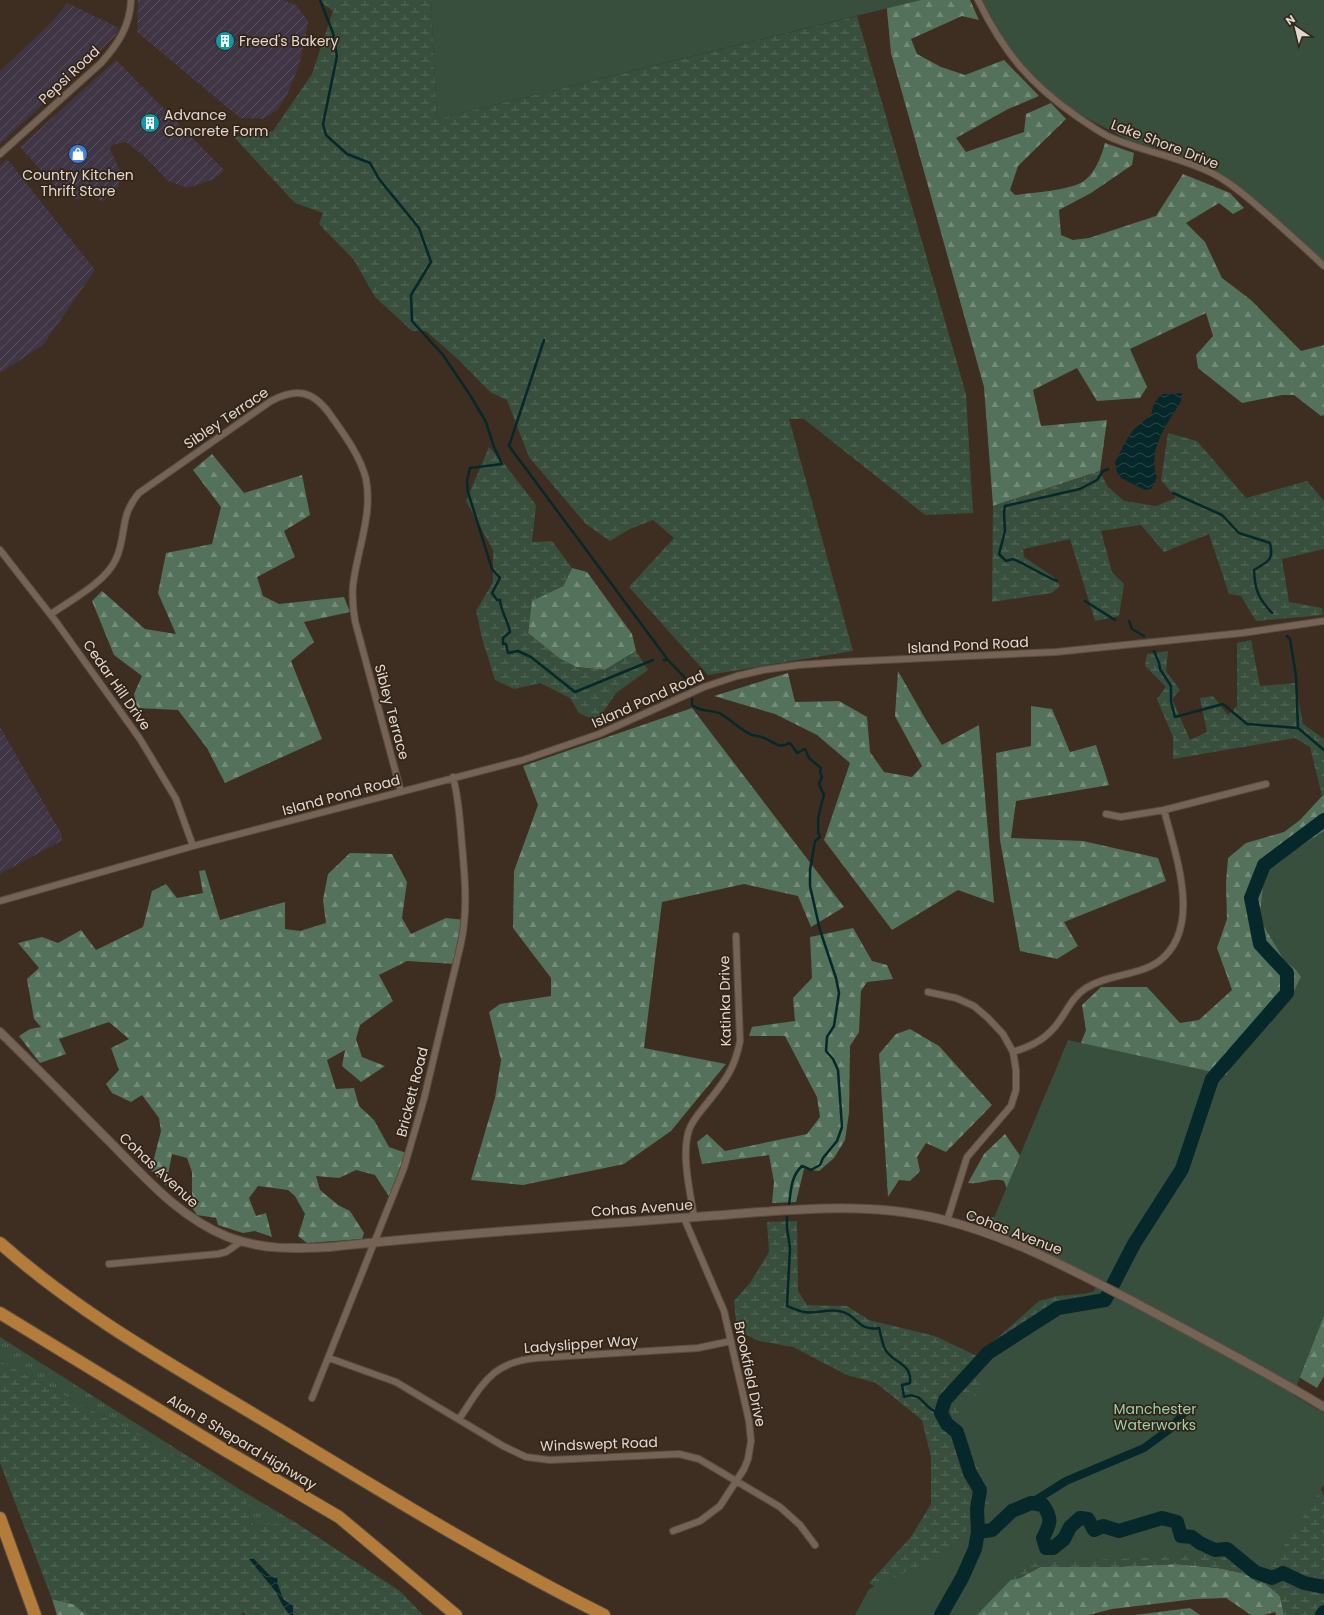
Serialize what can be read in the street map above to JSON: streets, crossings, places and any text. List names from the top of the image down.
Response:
{
  "streets": {
    "highway": ["Alan B Shepard Highway"],
    "street": [
      "Pepsi Road",
      "Lake Shore Drive",
      "Sibley Terrace",
      "Island Pond Road",
      "Cedar Hill Drive",
      "Katinka Drive",
      "Brickett Road",
      "Cohas Avenue",
      "Ladyslipper Way",
      "Brookfield Drive",
      "Windswept Road"
    ]
  },
  "crossings": [
    ["Sibley Terrace", "Island Pond Road"],
    ["Sibley Terrace", "Cedar Hill Drive"],
    ["Island Pond Road", "Cedar Hill Drive"],
    ["Island Pond Road", "Brickett Road"],
    ["Katinka Drive", "Cohas Avenue"],
    ["Brickett Road", "Cohas Avenue"],
    ["Brickett Road", "Windswept Road"],
    ["Cohas Avenue", "Brookfield Drive"],
    ["Ladyslipper Way", "Brookfield Drive"],
    ["Ladyslipper Way", "Windswept Road"],
    ["Brookfield Drive", "Windswept Road"]
  ],
  "parks": ["Manchester Waterworks"],
  "places": {
    "building": ["Freed's Bakery", "Advance Concrete Form"],
    "shop": ["Country Kitchen Thrift Store"]
  },
  "north": "top left"
}
